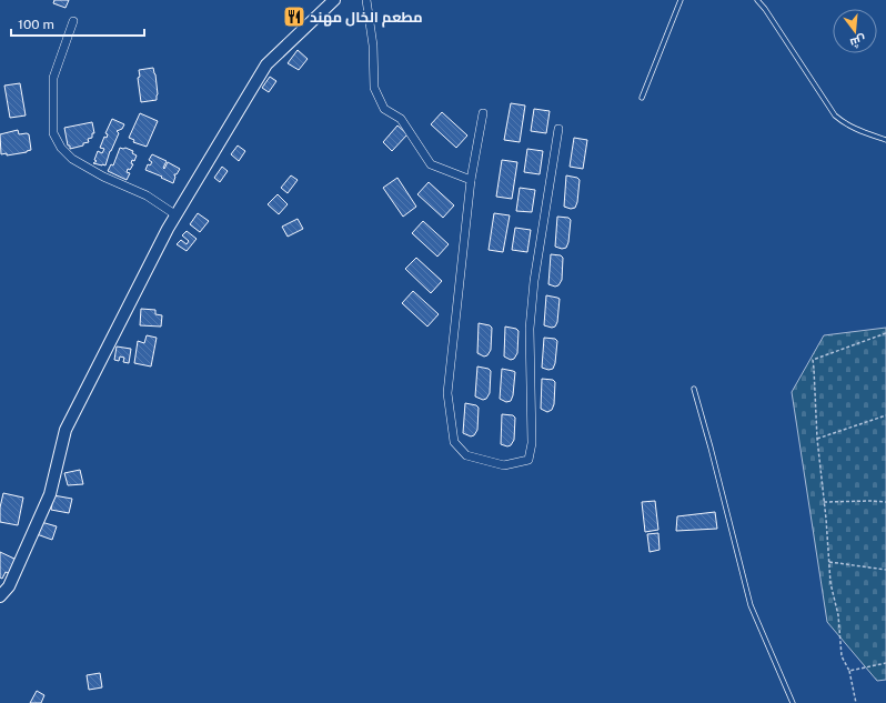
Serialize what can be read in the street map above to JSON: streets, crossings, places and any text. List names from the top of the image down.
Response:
{
  "places": {
    "restaurant": ["مطعم الخال مهند"]
  },
  "scale_bar": "100 m",
  "north": "bottom"
}
